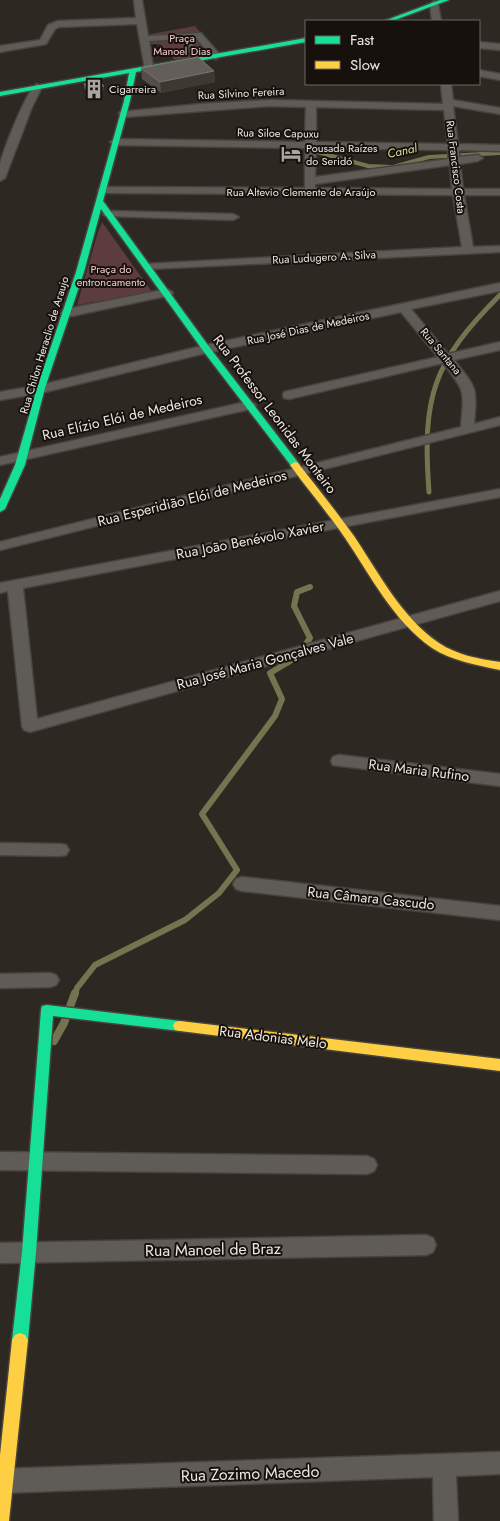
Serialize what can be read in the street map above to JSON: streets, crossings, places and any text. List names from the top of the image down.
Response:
{
  "streets": {
    "main road": ["Rua Chilon Heraclio de Araujo", "Rua Professor Leonidas Monteiro", "Rua Adonias Melo"],
    "street": [
      "Rua Silvino Fereira",
      "Rua Siloe Capuxu",
      "Rua Francisco Costa",
      "Rua Altevio Clemente de Araújo",
      "Rua Ludugero A. Silva",
      "Rua José Dias de Medeiros",
      "Rua Santana",
      "Rua Elízio Elói de Medeiros",
      "Rua Esperidião Elói de Medeiros",
      "Rua João Benévolo Xavier",
      "Rua José Maria Gonçalves Vale",
      "Rua Maria Rufino",
      "Rua Câmara Cascudo",
      "Rua Manoel de Braz",
      "Rua Zozimo Macedo"
    ]
  },
  "crossings": [
    ["Rua Silvino Fereira", "Rua Francisco Costa"],
    ["Rua Silvino Fereira", "Rua Chilon Heraclio de Araujo"],
    ["Rua Siloe Capuxu", "Rua Francisco Costa"],
    ["Rua Siloe Capuxu", "Rua Chilon Heraclio de Araujo"],
    ["Rua Francisco Costa", "Rua Altevio Clemente de Araújo"],
    ["Rua Francisco Costa", "Rua Ludugero A. Silva"],
    ["Rua Altevio Clemente de Araújo", "Rua Chilon Heraclio de Araujo"],
    ["Rua Ludugero A. Silva", "Rua Professor Leonidas Monteiro"],
    ["Rua José Dias de Medeiros", "Rua Chilon Heraclio de Araujo"],
    ["Rua José Dias de Medeiros", "Rua Santana"],
    ["Rua José Dias de Medeiros", "Rua Professor Leonidas Monteiro"],
    ["Rua Chilon Heraclio de Araujo", "Rua Professor Leonidas Monteiro"],
    ["Rua Chilon Heraclio de Araujo", "Rua Elízio Elói de Medeiros"],
    ["Rua Santana", "Rua Esperidião Elói de Medeiros"],
    ["Rua Professor Leonidas Monteiro", "Rua Elízio Elói de Medeiros"],
    ["Rua Professor Leonidas Monteiro", "Rua Esperidião Elói de Medeiros"],
    ["Rua Professor Leonidas Monteiro", "Rua João Benévolo Xavier"],
    ["Rua Professor Leonidas Monteiro", "Rua José Maria Gonçalves Vale"],
    ["Rua João Benévolo Xavier", "Rua José Maria Gonçalves Vale"]
  ],
  "water": ["Canal"],
  "parks": ["Praça Manoel Dias", "Praça do entroncamento"],
  "places": {
    "building": ["Cigarreira"],
    "hotel": ["Pousada Raízes do Seridó"]
  },
  "legend": ["Fast", "Slow"]
}
